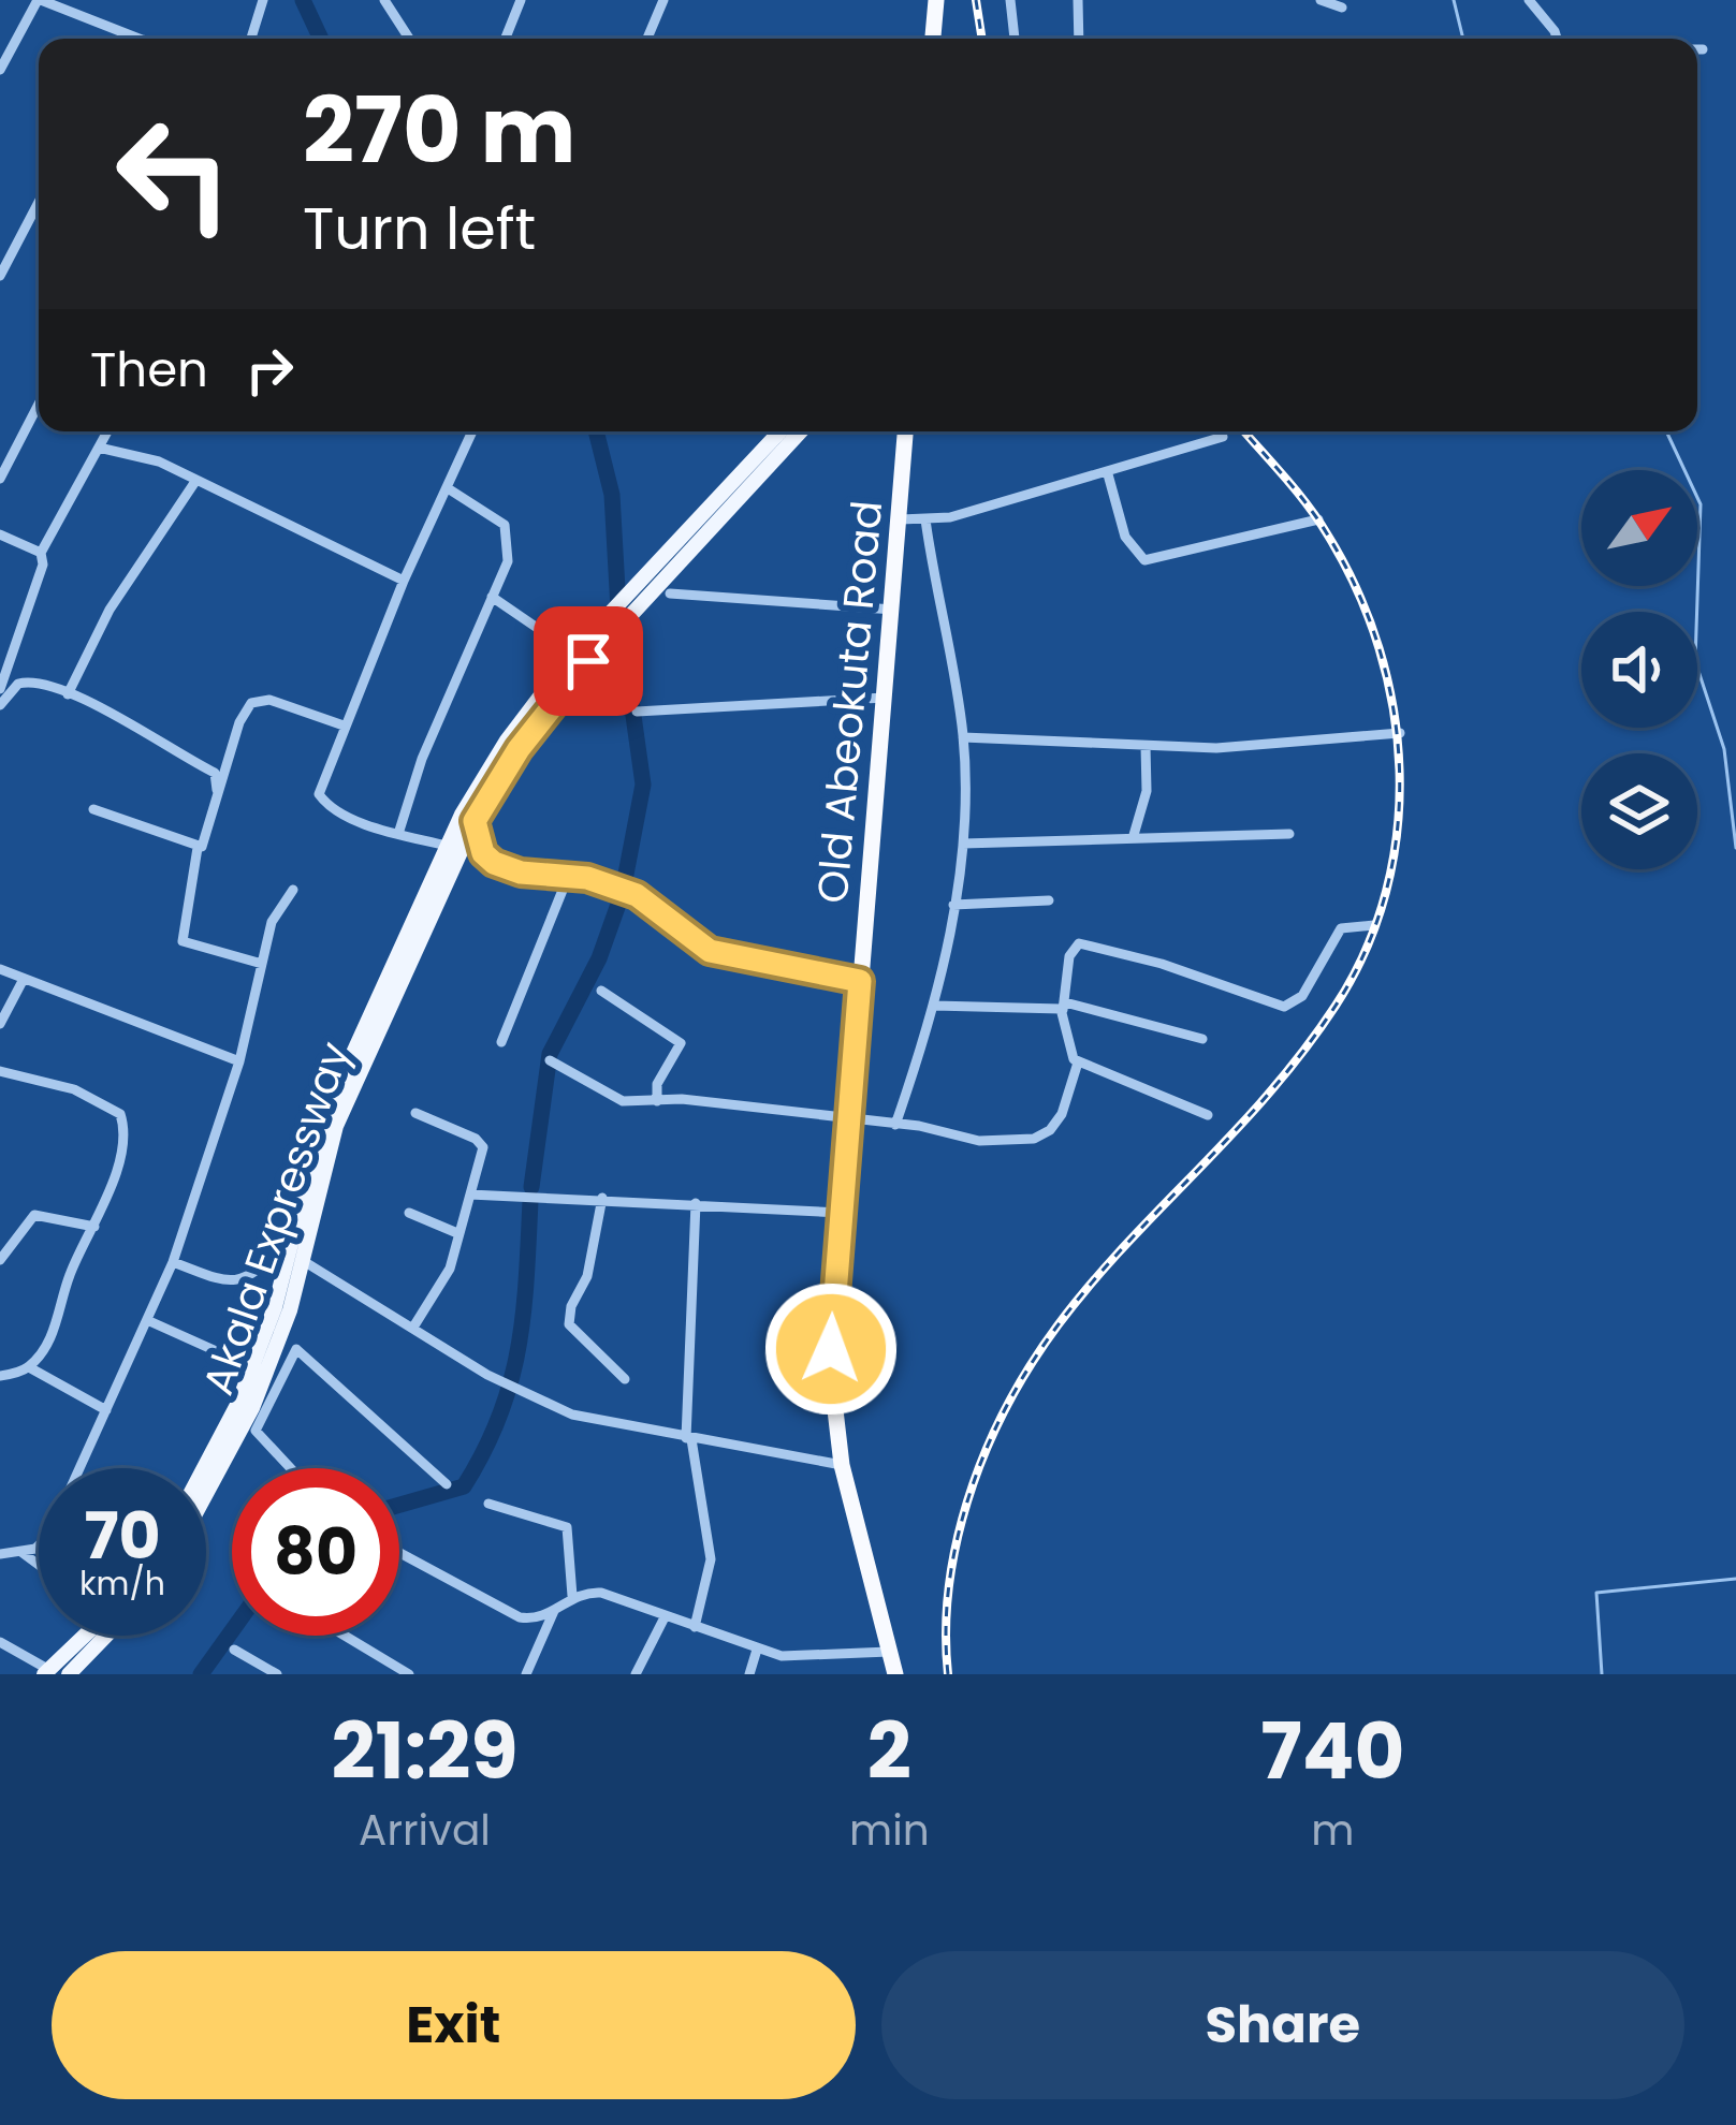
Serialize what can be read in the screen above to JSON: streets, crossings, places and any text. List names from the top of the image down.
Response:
{
  "streets": {
    "highway": ["Old Abeokuta Road"],
    "main road": ["Akala Expressway"]
  },
  "north": "top right",
  "page": {
    "turn": ["270 m", "Turn left"],
    "then": "Then",
    "speed": "70 km/h",
    "limit": "80",
    "eta": [
      "21:29",
      "Arrival",
      "2",
      "min",
      "740",
      "m"
    ],
    "buttons": ["Exit", "Share"]
  }
}
